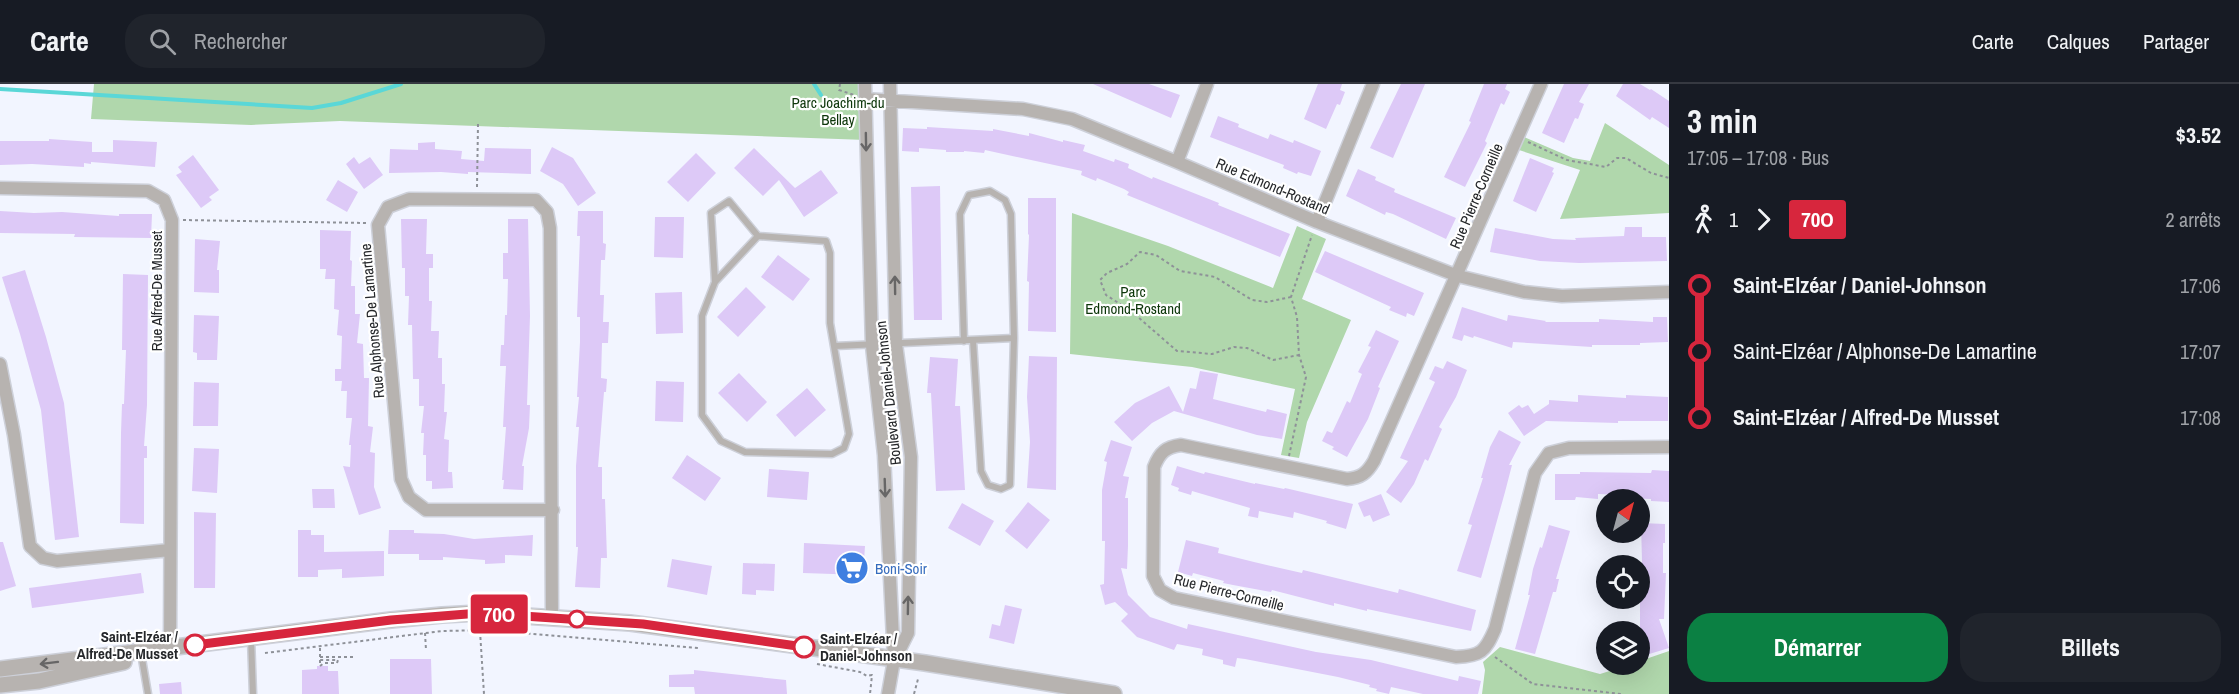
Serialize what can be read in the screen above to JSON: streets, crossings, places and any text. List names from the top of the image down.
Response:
{
  "streets": {
    "street": [
      "Rue Edmond-Rostand",
      "Rue Pierre-Corneille",
      "Rue Alfred-De Musset",
      "Rue Alphonse-De Lamartine",
      "Boulevard Daniel-Johnson"
    ]
  },
  "crossings": [
    ["Rue Edmond-Rostand", "Rue Pierre-Corneille"],
    ["Rue Edmond-Rostand", "Boulevard Daniel-Johnson"]
  ],
  "parks": ["Parc Joachim-du Bellay", "Parc Edmond-Rostand"],
  "places": {
    "supermarket": ["Boni-Soir"],
    "other": ["Saint-Elzéar / Alfred-De Musset", "Saint-Elzéar / Daniel-Johnson"]
  },
  "lines": ["bus line 70O"],
  "north": "top right",
  "page": {
    "header": "Carte",
    "search": "Rechercher",
    "nav": ["Carte", "Calques", "Partager"],
    "on_map": "70O",
    "heading": ["3 min", "17:05 – 17:08 · Bus", "$3.52"],
    "legs": ["1", "70O", "2 arrêts"],
    "list": [
      {
        "name": "Saint-Elzéar / Daniel-Johnson",
        "value": "17:06"
      },
      {
        "name": "Saint-Elzéar / Alphonse-De Lamartine",
        "value": "17:07"
      },
      {
        "name": "Saint-Elzéar / Alfred-De Musset",
        "value": "17:08"
      }
    ],
    "buttons": ["Démarrer", "Billets"]
  }
}
